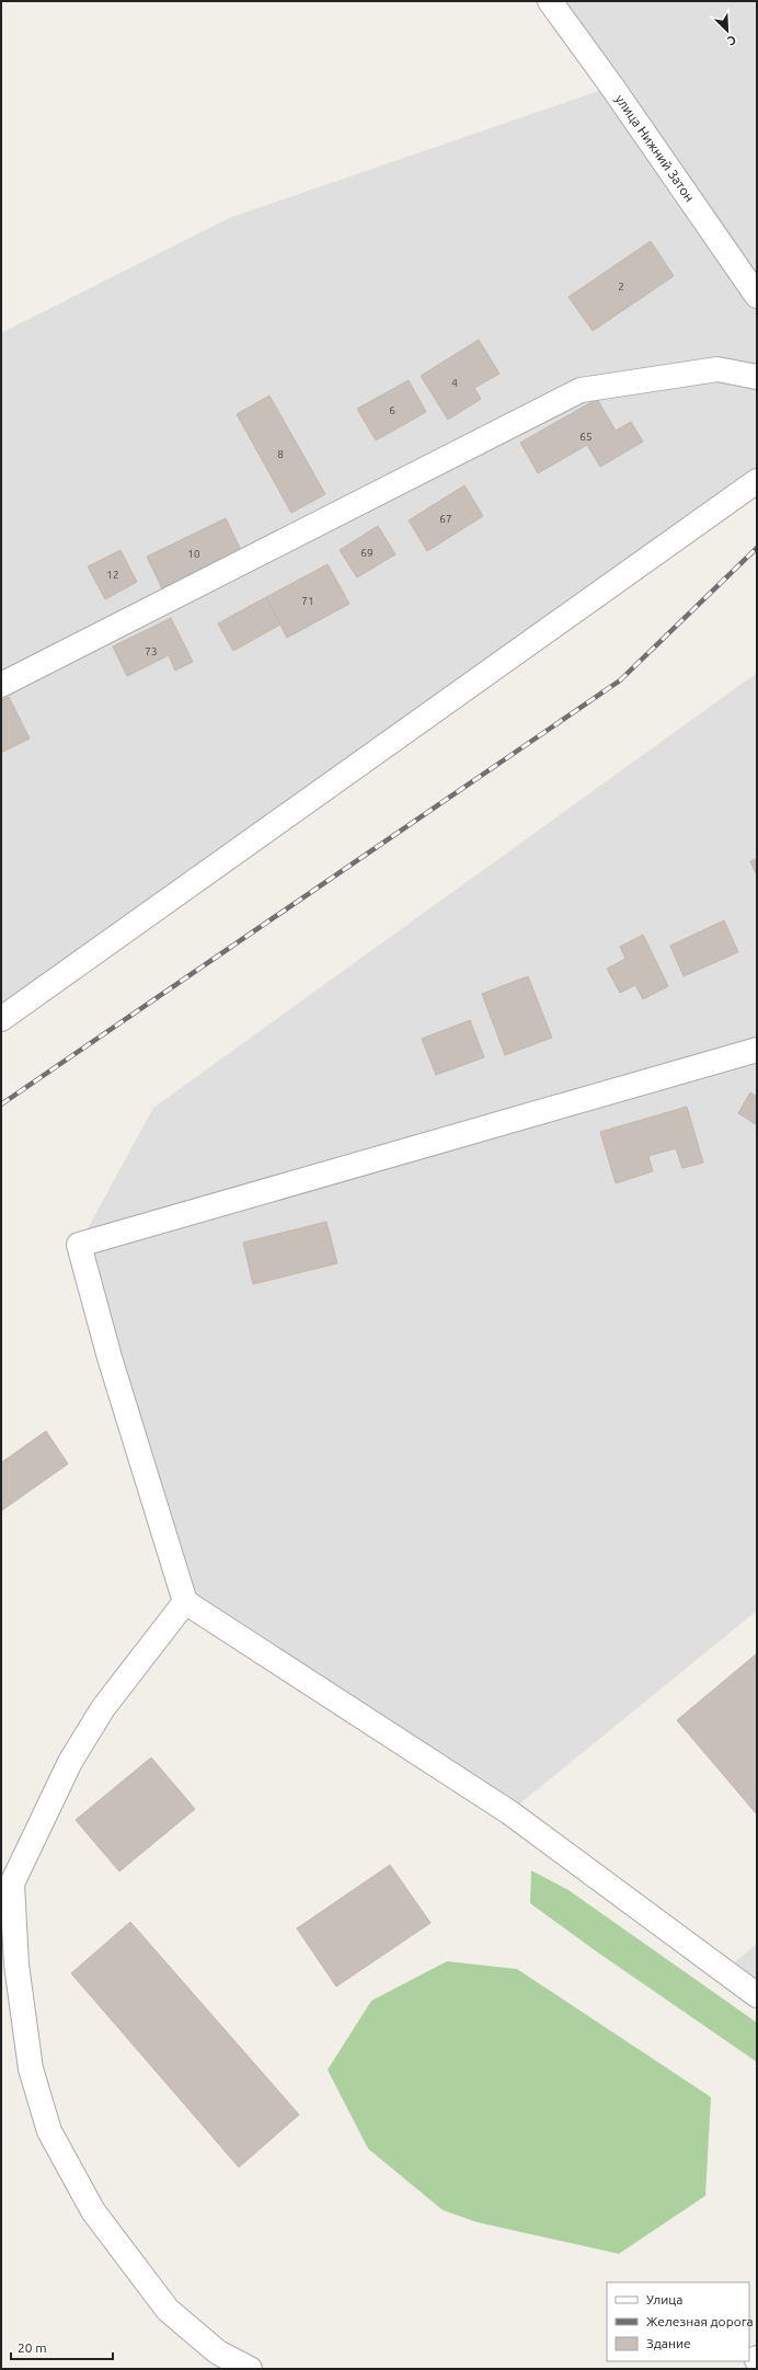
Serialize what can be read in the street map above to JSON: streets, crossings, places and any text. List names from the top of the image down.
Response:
{
  "streets": {
    "street": ["улица Нижний Затон"]
  },
  "house_numbers": [
    "2",
    "4",
    "6",
    "65",
    "8",
    "67",
    "69",
    "10",
    "12",
    "71",
    "73"
  ],
  "legend": ["Улица", "Железная дорога", "Здание"],
  "scale_bar": "20 m",
  "north": "bottom right"
}
